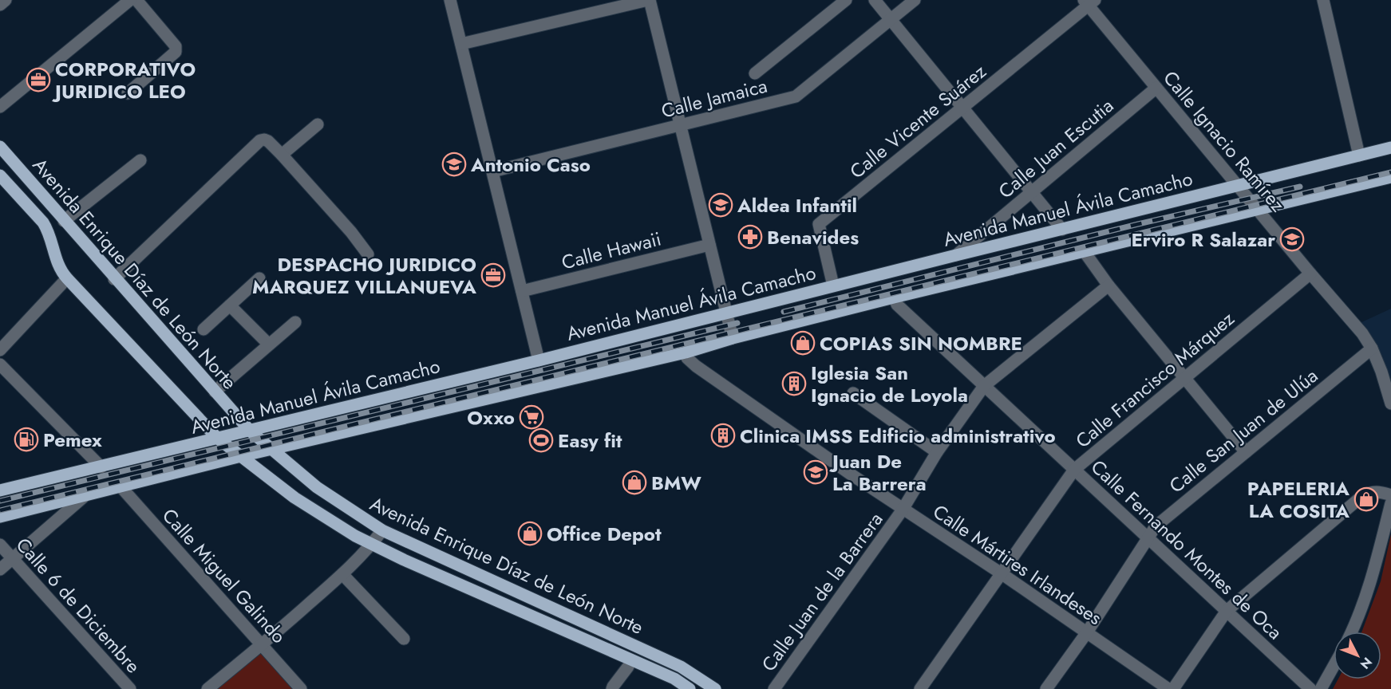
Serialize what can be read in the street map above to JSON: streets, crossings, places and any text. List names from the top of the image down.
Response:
{
  "streets": {
    "main road": ["Avenida Manuel Ávila Camacho", "Avenida Enrique Díaz de León Norte"],
    "street": [
      "Calle Jamaica",
      "Calle Vicente Suárez",
      "Calle Ignacio Ramírez",
      "Calle Juan Escutia",
      "Calle Hawaii",
      "Calle Francisco Márquez",
      "Calle San Juan de Ulúa",
      "Calle Fernando Montes de Oca",
      "Calle Mártires Irlandeses",
      "Calle Miguel Galindo",
      "Calle Juan de la Barrera",
      "Calle 6 de Diciembre"
    ]
  },
  "crossings": [
    ["Calle Vicente Suárez", "Calle Ignacio Ramírez"],
    ["Calle Vicente Suárez", "Avenida Manuel Ávila Camacho"],
    ["Calle Ignacio Ramírez", "Calle Juan Escutia"],
    ["Calle Ignacio Ramírez", "Avenida Manuel Ávila Camacho"],
    ["Calle Ignacio Ramírez", "Calle Francisco Márquez"],
    ["Calle Ignacio Ramírez", "Calle San Juan de Ulúa"],
    ["Calle Juan Escutia", "Avenida Manuel Ávila Camacho"],
    ["Avenida Manuel Ávila Camacho", "Avenida Enrique Díaz de León Norte"],
    ["Calle Francisco Márquez", "Calle Fernando Montes de Oca"],
    ["Calle Francisco Márquez", "Calle Mártires Irlandeses"],
    ["Calle San Juan de Ulúa", "Calle Fernando Montes de Oca"],
    ["Calle San Juan de Ulúa", "Calle Mártires Irlandeses"],
    ["Calle Fernando Montes de Oca", "Calle Juan de la Barrera"],
    ["Calle Mártires Irlandeses", "Calle Juan de la Barrera"]
  ],
  "places": {
    "office": ["CORPORATIVO JURIDICO LEO", "DESPACHO JURIDICO MARQUEZ VILLANUEVA"],
    "school or university": [
      "Antonio Caso",
      "Aldea Infantil",
      "Erviro R Salazar",
      "Juan De La Barrera"
    ],
    "pharmacy": ["Benavides"],
    "shop": [
      "COPIAS SIN NOMBRE",
      "BMW",
      "PAPELERIA LA COSITA",
      "Office Depot"
    ],
    "building": ["Iglesia San Ignacio de Loyola", "Clinica IMSS Edificio administrativo"],
    "supermarket": ["Oxxo"],
    "fuel station": ["Pemex"],
    "sports": ["Easy fit"]
  },
  "north": "bottom right"
}
